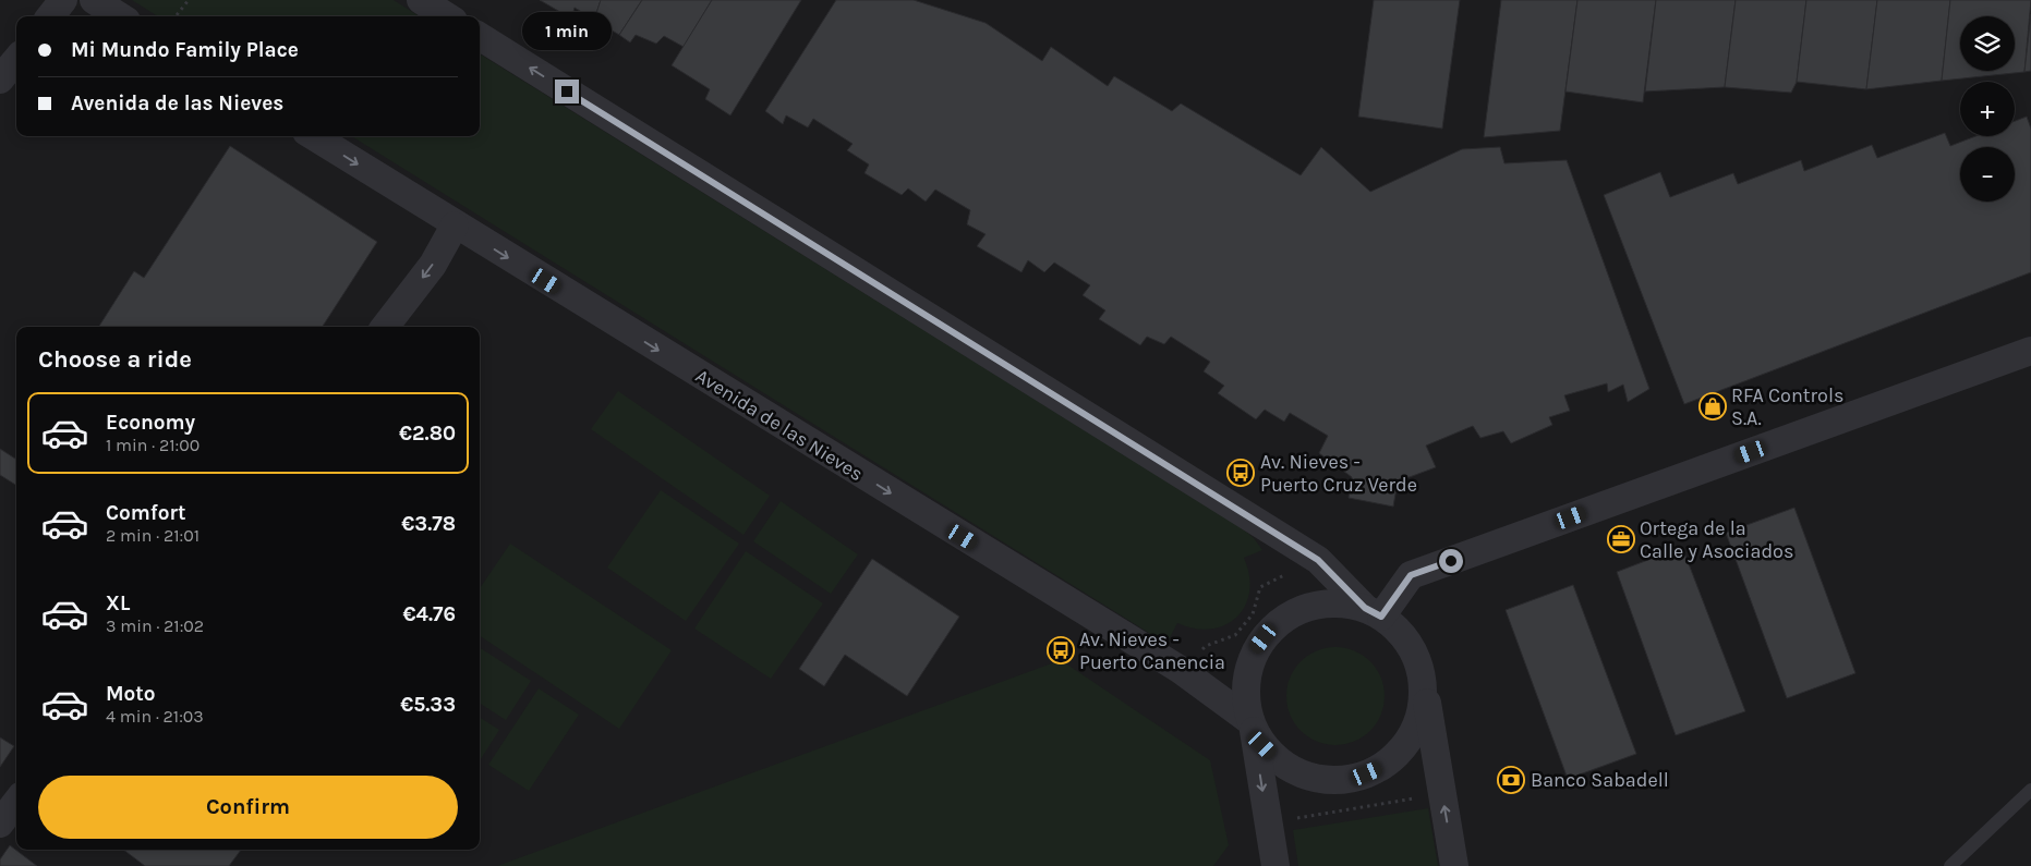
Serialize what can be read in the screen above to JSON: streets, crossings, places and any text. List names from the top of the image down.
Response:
{
  "streets": {
    "street": ["Avenida de las Nieves"]
  },
  "places": {
    "shop": ["RFA Controls S.A."],
    "bus stop": ["Av. Nieves - Puerto Cruz Verde", "Av. Nieves - Puerto Canencia"],
    "office": ["Ortega de la Calle y Asociados"],
    "bank": ["Banco Sabadell"]
  },
  "page": {
    "bubble": "1 min",
    "map_buttons": ["+", "−"],
    "banner": ["Mi Mundo Family Place", "Avenida de las Nieves"],
    "heading": "Choose a ride",
    "list": [
      {
        "name": "Economy",
        "note": "1 min · 21:00",
        "value": "€2.80"
      },
      {
        "name": "Comfort",
        "note": "2 min · 21:01",
        "value": "€3.78"
      },
      {
        "name": "XL",
        "note": "3 min · 21:02",
        "value": "€4.76"
      },
      {
        "name": "Moto",
        "note": "4 min · 21:03",
        "value": "€5.33"
      }
    ],
    "buttons": "Confirm"
  }
}
